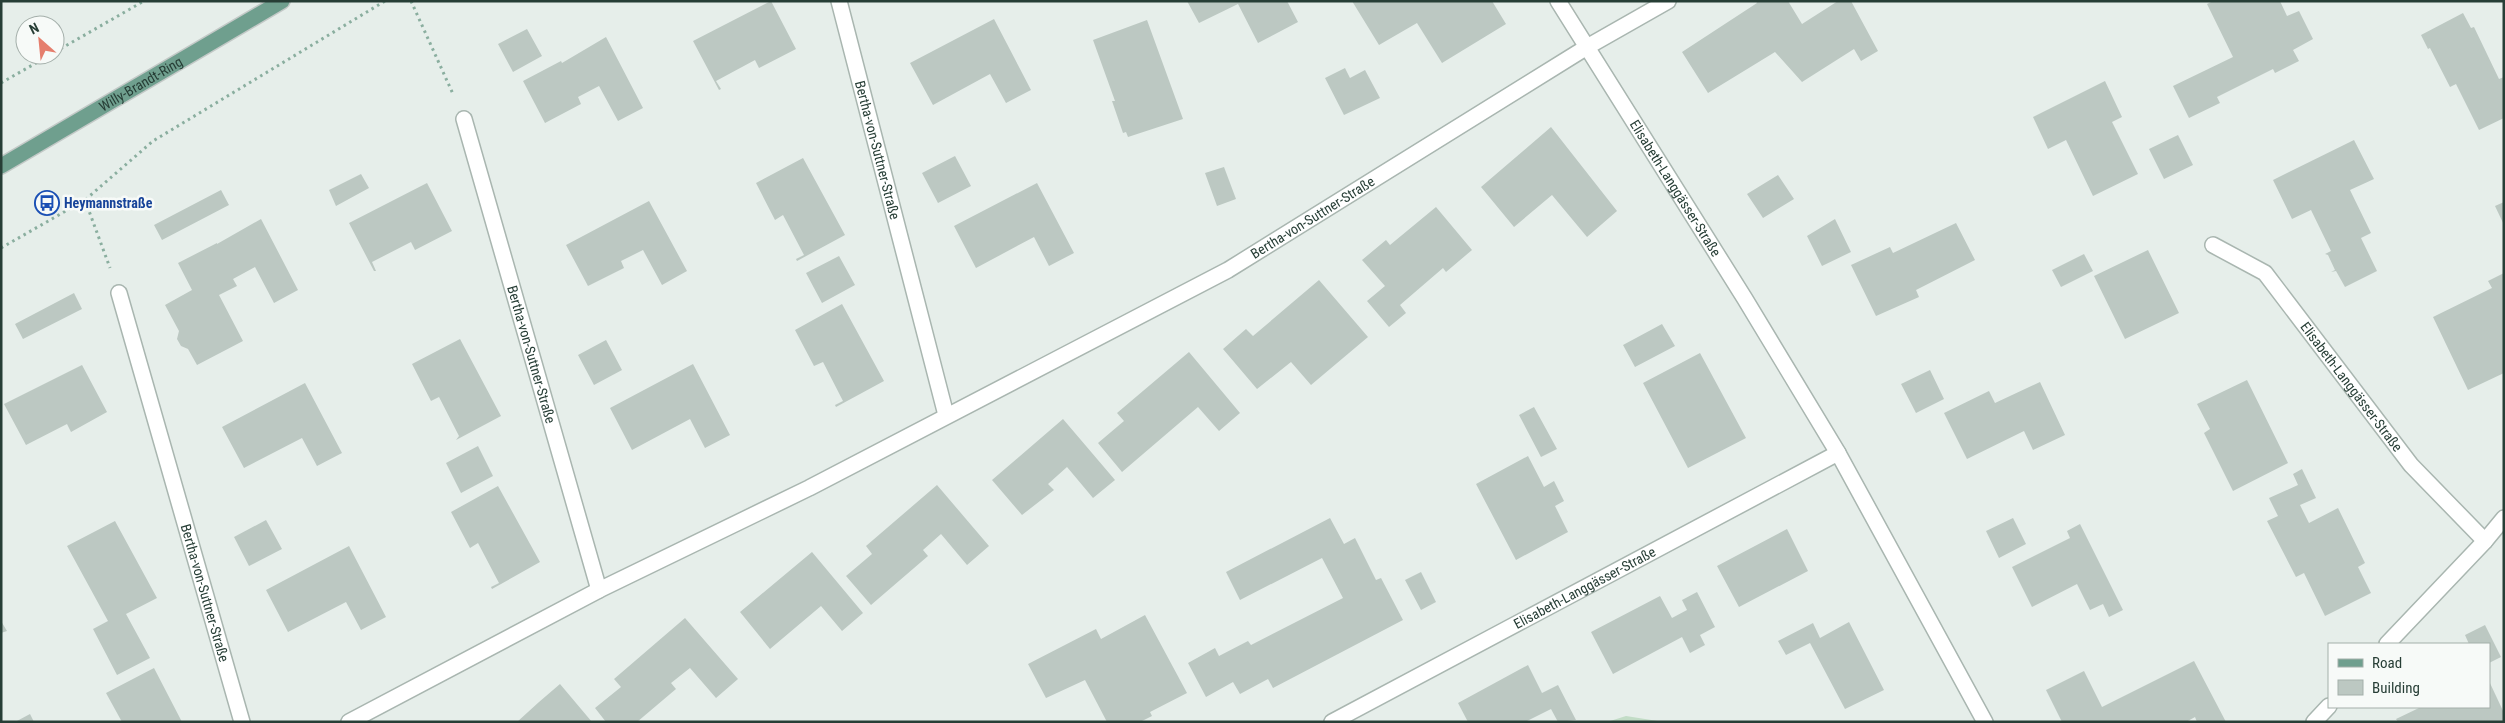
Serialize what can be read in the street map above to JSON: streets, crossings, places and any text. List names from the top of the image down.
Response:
{
  "streets": {
    "main road": ["Willy-Brandt-Ring"],
    "street": ["Bertha-von-Suttner-Straße", "Elisabeth-Langgässer-Straße"]
  },
  "crossings": [
    ["Bertha-von-Suttner-Straße", "Elisabeth-Langgässer-Straße"]
  ],
  "places": {
    "bus stop": ["Heymannstraße"]
  },
  "legend": ["Road", "Building"],
  "north": "top left"
}
